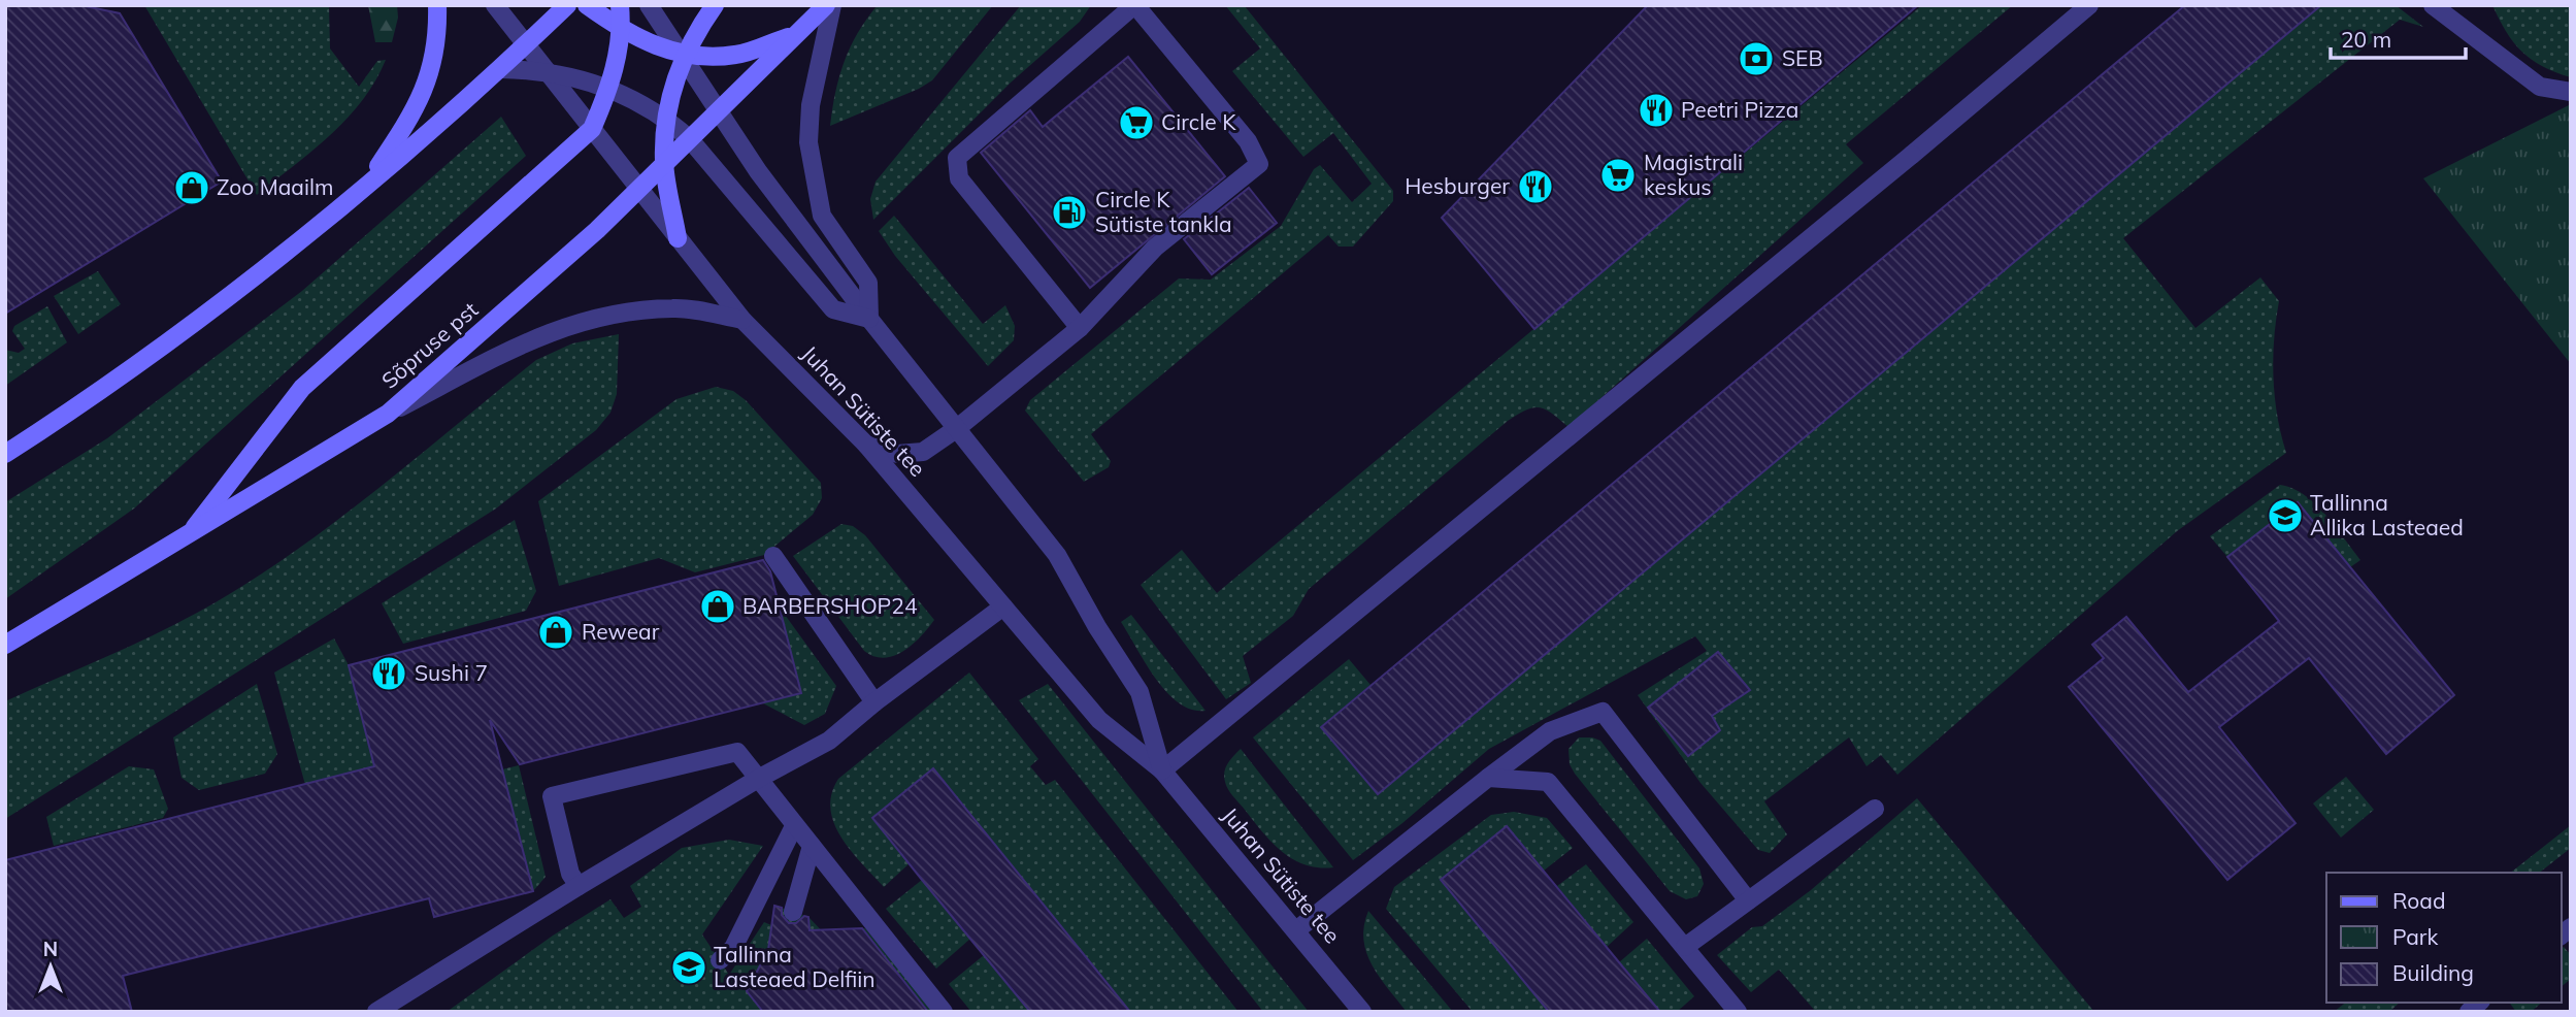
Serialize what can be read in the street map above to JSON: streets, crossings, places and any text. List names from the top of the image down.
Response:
{
  "streets": {
    "main road": ["Sõpruse pst"],
    "street": ["Juhan Sütiste tee"]
  },
  "crossings": [
    ["Sõpruse pst", "Juhan Sütiste tee"]
  ],
  "places": {
    "bank": ["SEB"],
    "restaurant": ["Peetri Pizza", "Hesburger", "Sushi 7"],
    "supermarket": ["Circle K", "Magistrali keskus"],
    "shop": ["Zoo Maailm", "BARBERSHOP24", "Rewear"],
    "fuel station": ["Circle K Sütiste tankla"],
    "school or university": ["Tallinna Allika Lasteaed", "Tallinna Lasteaed Delfiin"]
  },
  "legend": ["Road", "Park", "Building"],
  "scale_bar": "20 m",
  "north": "top"
}
